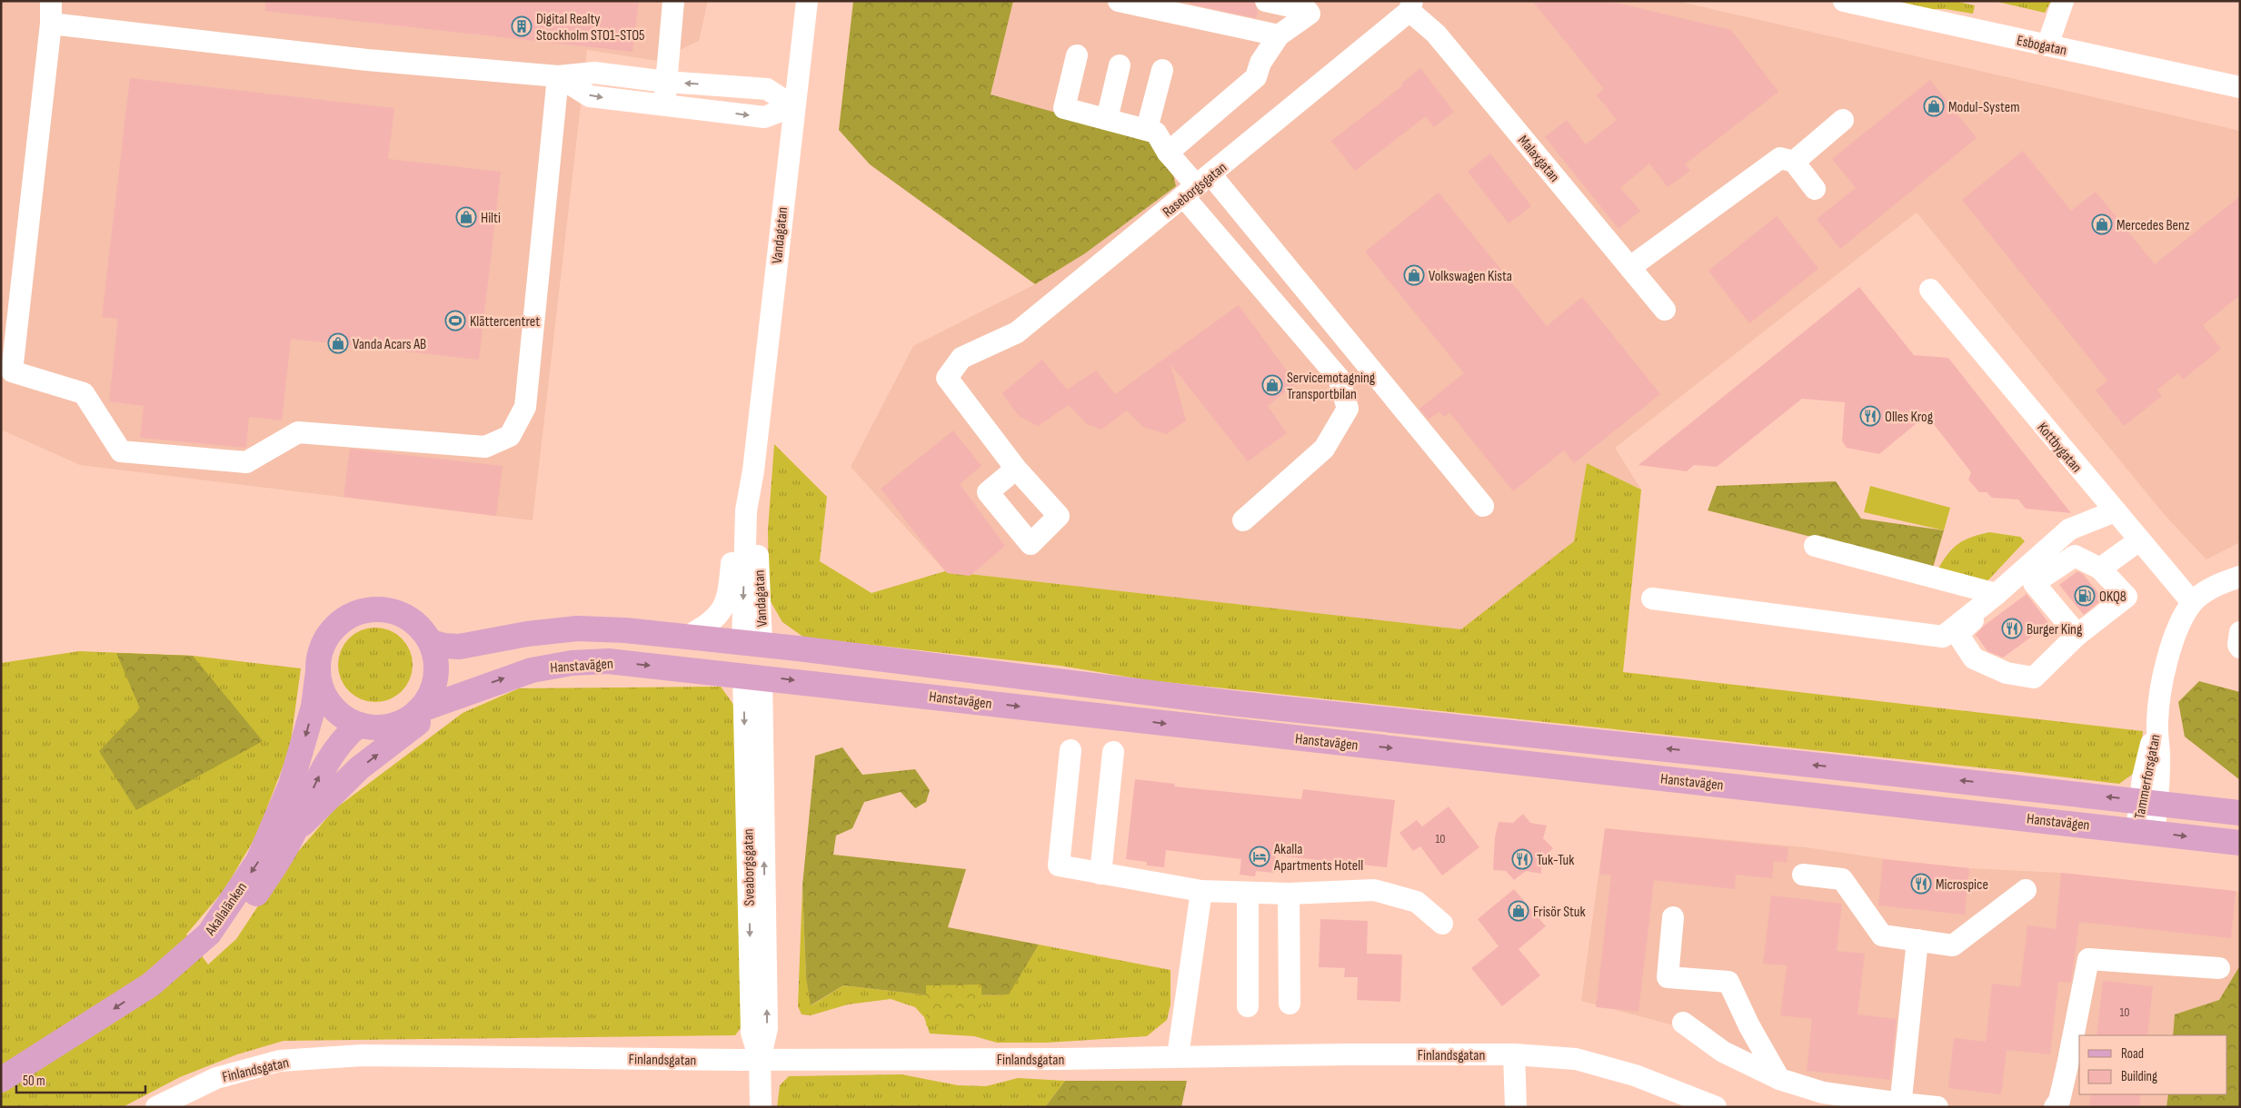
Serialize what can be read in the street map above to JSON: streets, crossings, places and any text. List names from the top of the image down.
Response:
{
  "streets": {
    "main road": ["Hanstavägen", "Akallalänken"],
    "street": [
      "Esbogatan",
      "Malaxgatan",
      "Raseborgsgatan",
      "Vandagatan",
      "Kottbygatan",
      "Tammerforsgatan",
      "Sveaborgsgatan",
      "Finlandsgatan"
    ]
  },
  "crossings": [
    ["Malaxgatan", "Raseborgsgatan"],
    ["Vandagatan", "Hanstavägen"],
    ["Kottbygatan", "Tammerforsgatan"],
    ["Hanstavägen", "Tammerforsgatan"],
    ["Hanstavägen", "Sveaborgsgatan"],
    ["Hanstavägen", "Akallalänken"],
    ["Sveaborgsgatan", "Finlandsgatan"]
  ],
  "places": {
    "building": ["Digital Realty Stockholm STO1-STO5"],
    "shop": [
      "Modul-System",
      "Hilti",
      "Mercedes Benz",
      "Volkswagen Kista",
      "Vanda Acars AB",
      "Servicemotagning Transportbilan",
      "Frisör Stuk"
    ],
    "sports": ["Klättercentret"],
    "restaurant": [
      "Olles Krog",
      "Burger King",
      "Tuk-Tuk",
      "Microspice"
    ],
    "fuel station": ["OKQ8"],
    "hotel": ["Akalla Apartments Hotell"]
  },
  "house_numbers": ["10", "10"],
  "legend": ["Road", "Building"],
  "scale_bar": "50 m"
}
